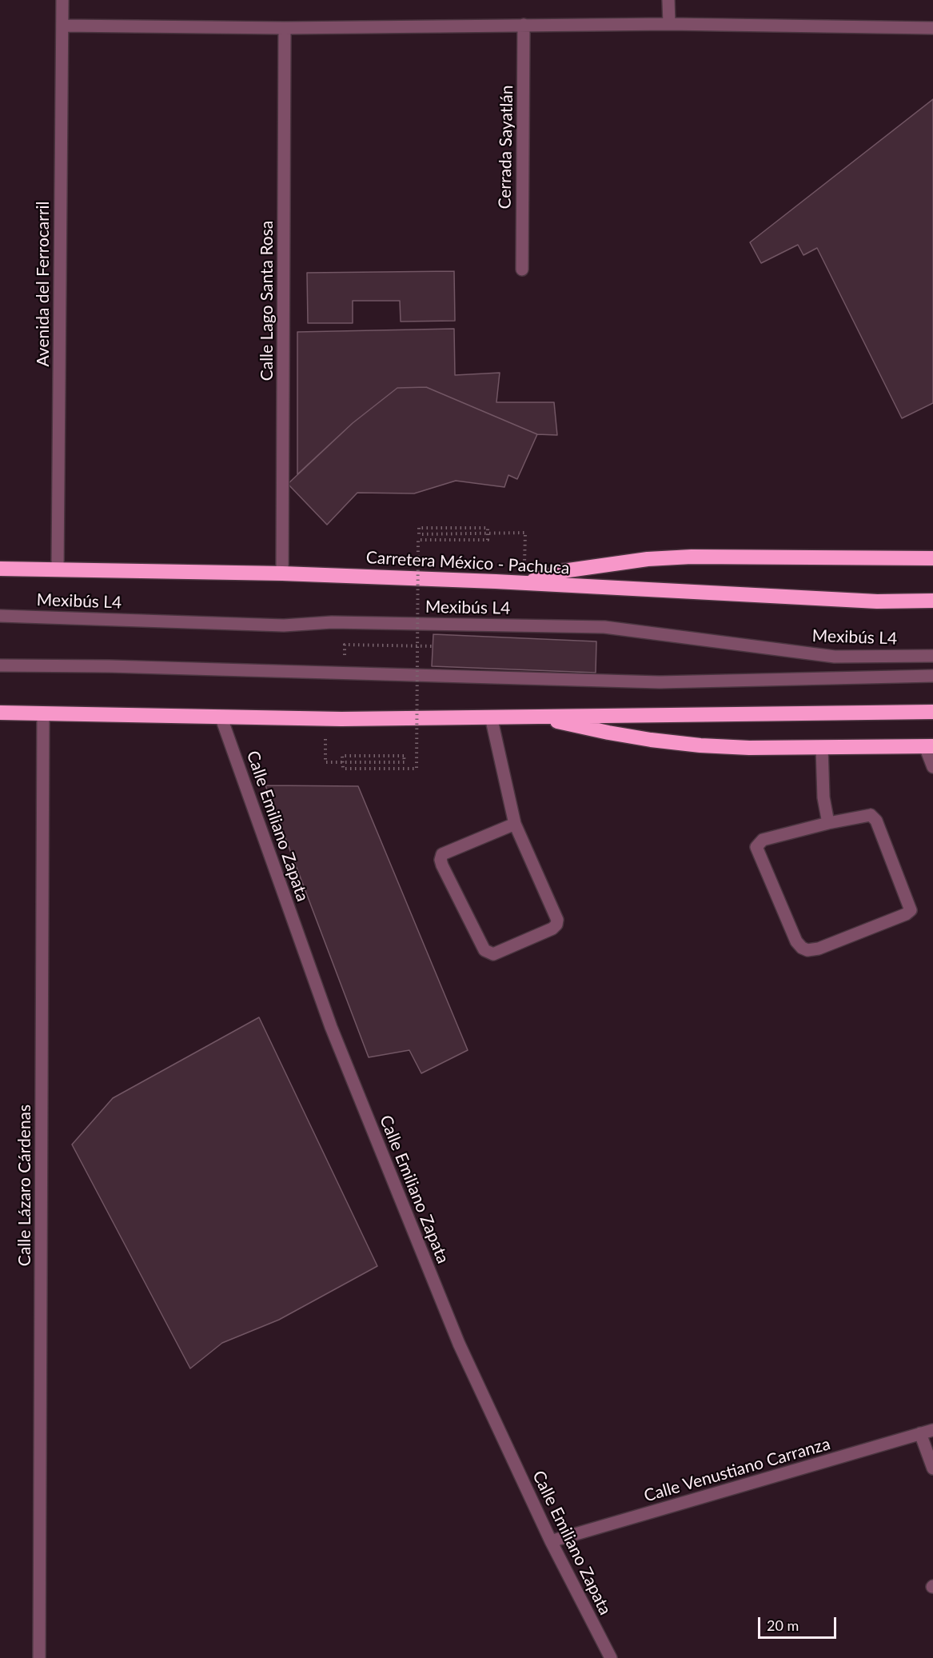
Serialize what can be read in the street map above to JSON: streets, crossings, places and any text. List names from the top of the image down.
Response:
{
  "streets": {
    "highway": ["Carretera México - Pachuca"],
    "street": [
      "Cerrada Sayatlán",
      "Avenida del Ferrocarril",
      "Calle Lago Santa Rosa",
      "Mexibús L4",
      "Calle Emiliano Zapata",
      "Calle Lázaro Cárdenas",
      "Calle Venustiano Carranza"
    ]
  },
  "crossings": [
    ["Avenida del Ferrocarril", "Carretera México - Pachuca"],
    ["Calle Lago Santa Rosa", "Carretera México - Pachuca"],
    ["Calle Emiliano Zapata", "Calle Venustiano Carranza"]
  ],
  "scale_bar": "20 m"
}
